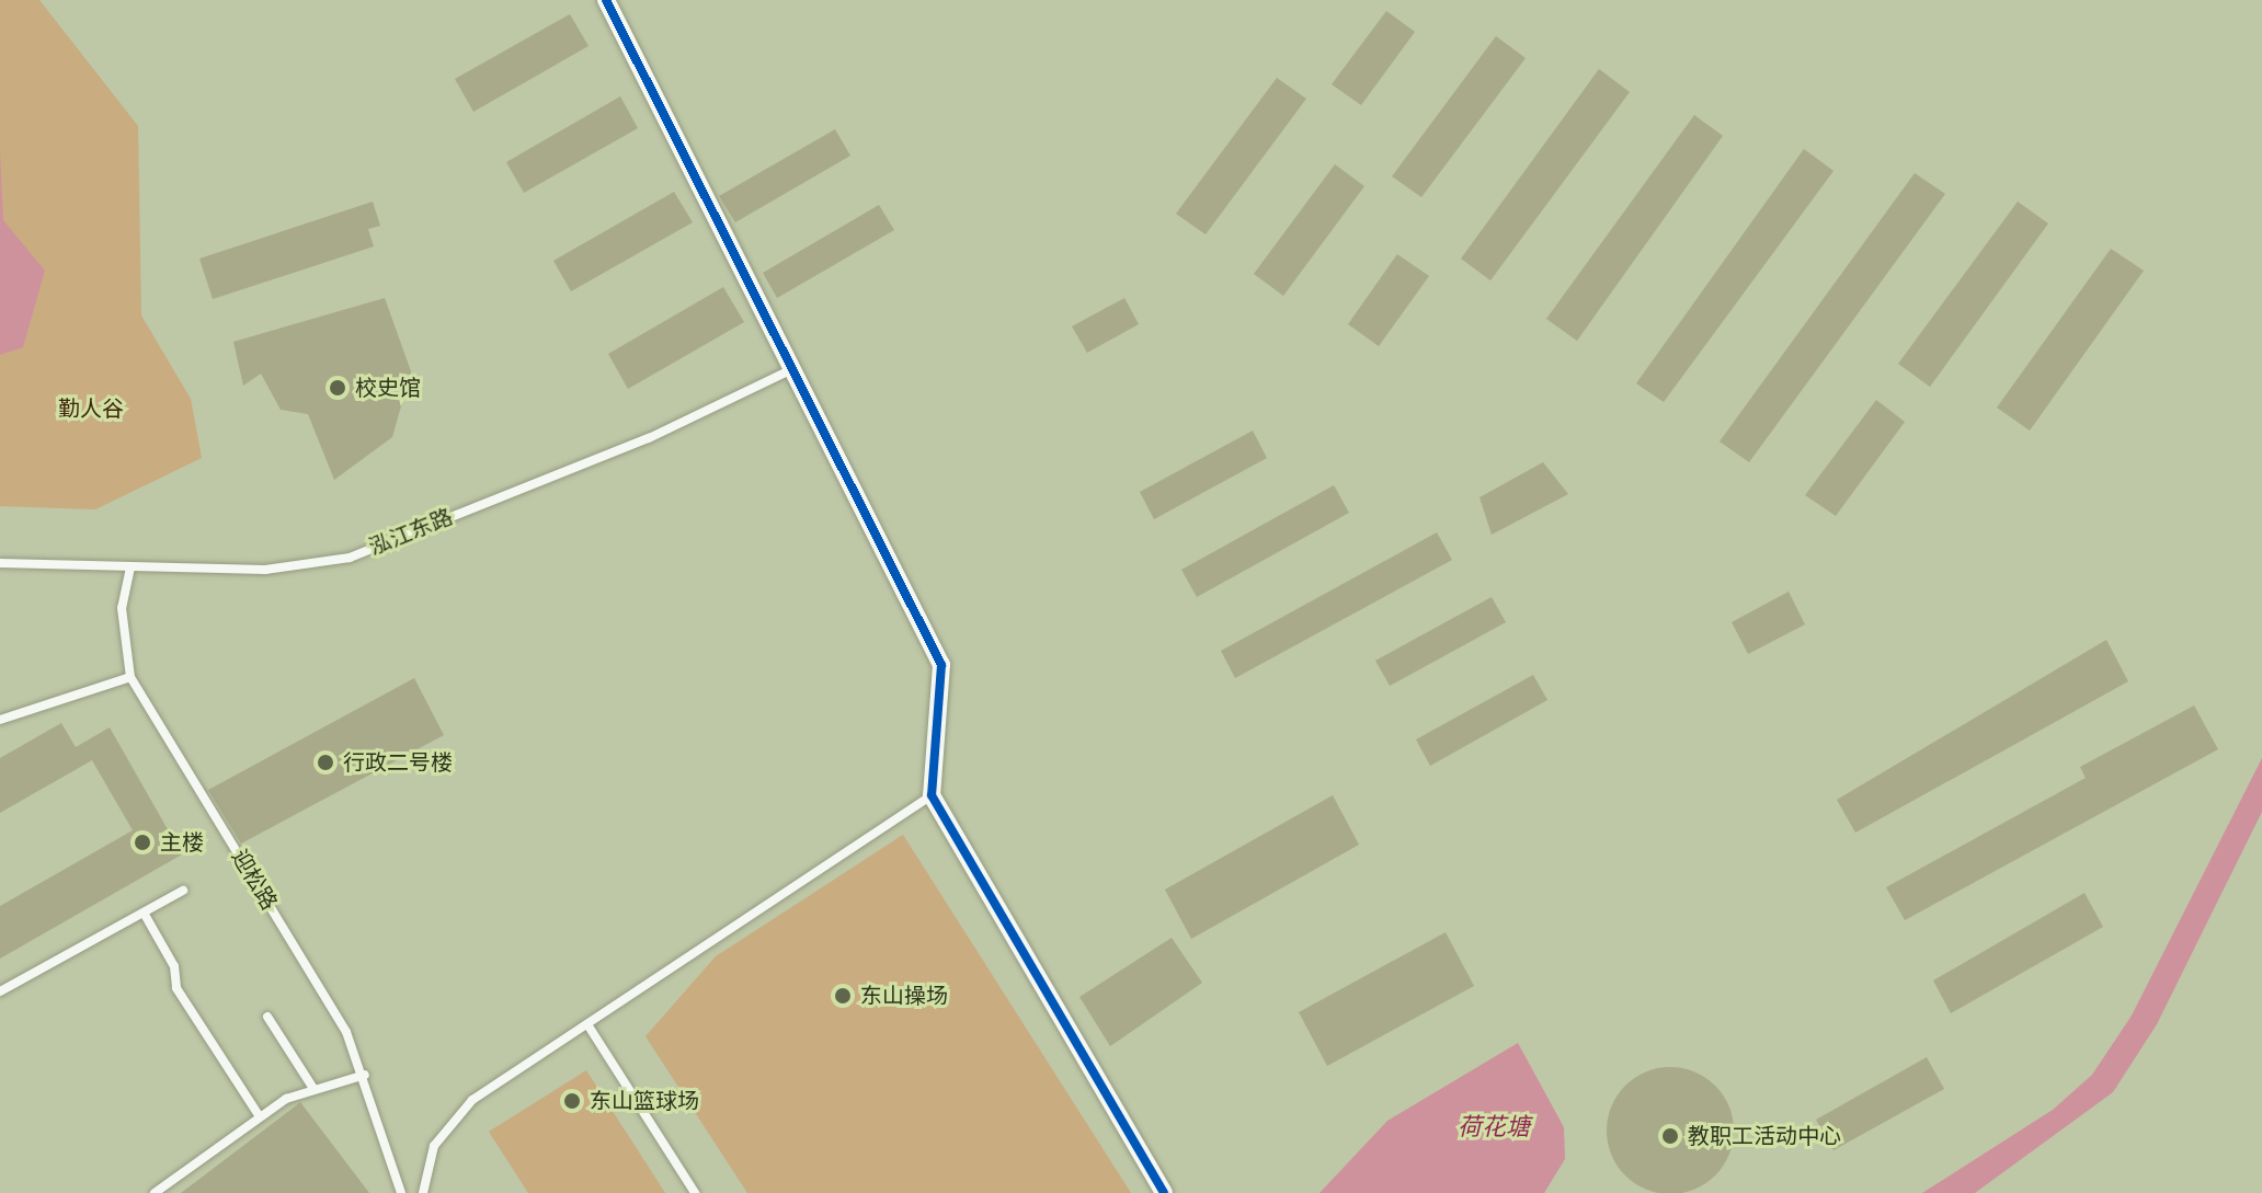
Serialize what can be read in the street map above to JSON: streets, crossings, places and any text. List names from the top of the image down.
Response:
{
  "streets": {
    "lane": ["泓江东路", "迎松路"]
  },
  "crossings": [
    ["泓江东路", "迎松路"]
  ],
  "water": ["荷花塘"],
  "parks": ["勤人谷"],
  "places": [
    "校史馆",
    "行政二号楼",
    "主楼",
    "东山操场",
    "东山篮球场",
    "教职工活动中心"
  ]
}
